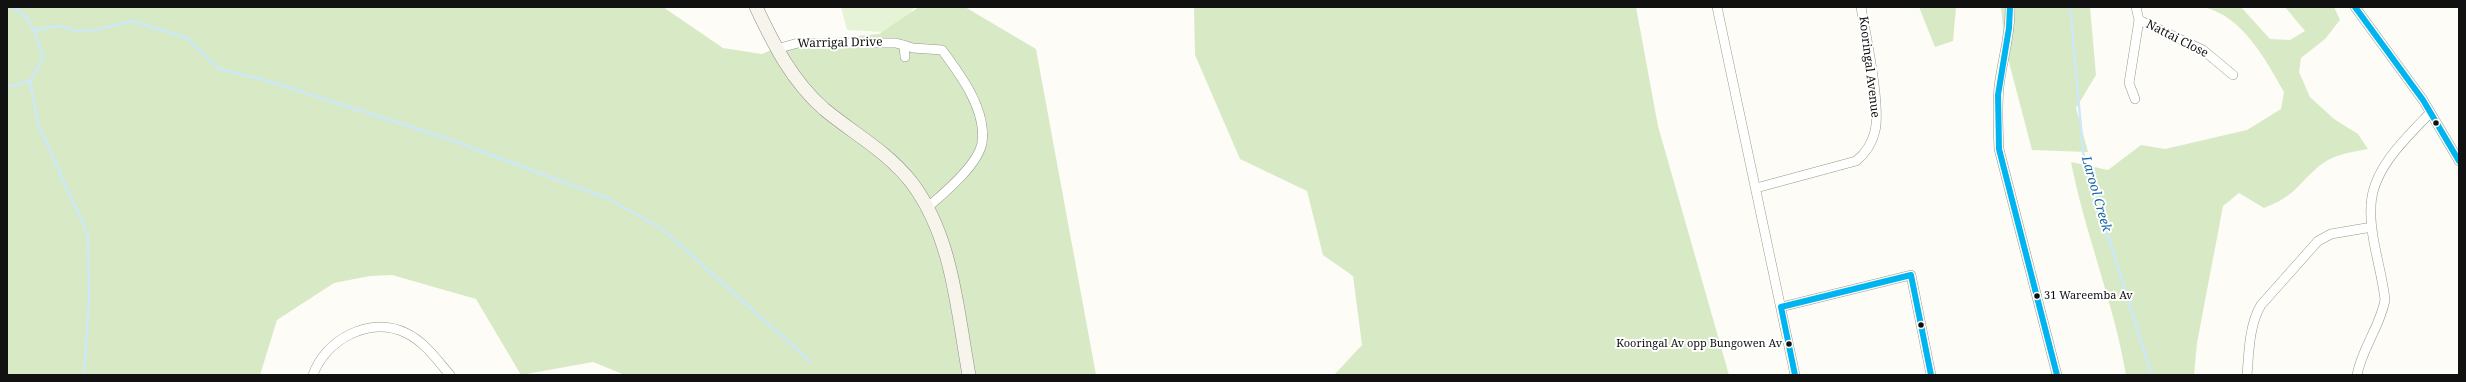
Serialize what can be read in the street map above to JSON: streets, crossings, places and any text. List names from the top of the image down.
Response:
{
  "streets": {
    "street": ["Nattai Close", "Warrigal Drive", "Kooringal Avenue"]
  },
  "water": ["Larool Creek"],
  "places": ["31 Wareemba Av", "Kooringal Av opp Bungowen Av"]
}
